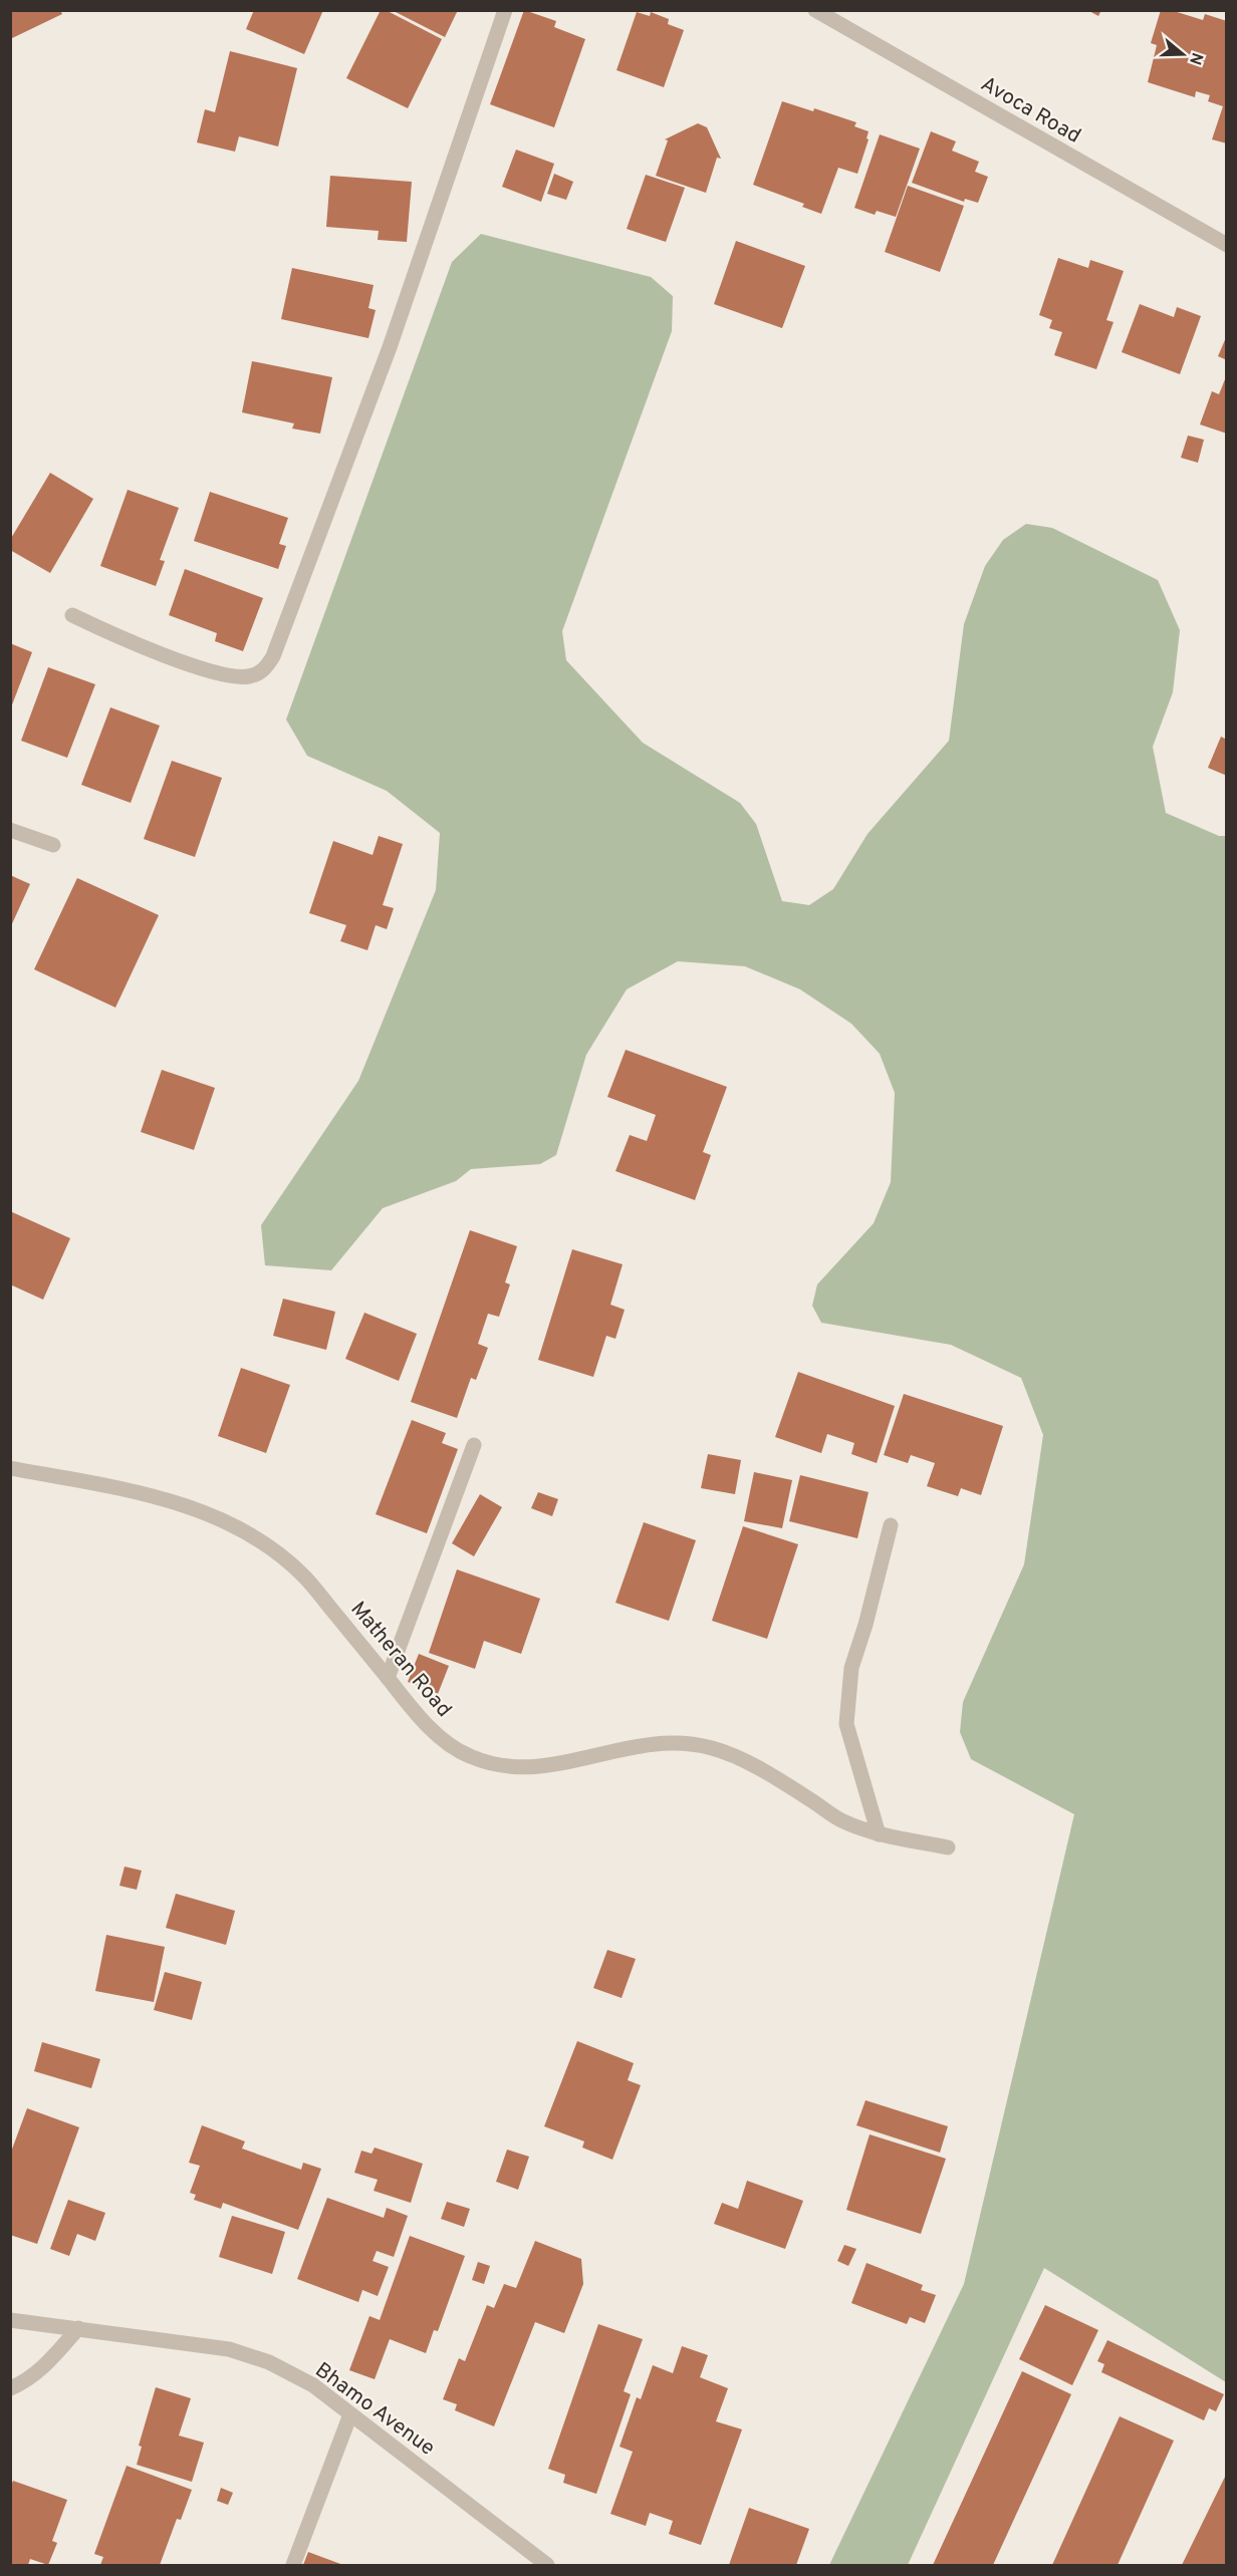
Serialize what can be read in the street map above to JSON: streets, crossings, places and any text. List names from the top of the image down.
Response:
{
  "streets": {
    "street": ["Avoca Road", "Matheran Road", "Bhamo Avenue"]
  },
  "north": "right"
}
